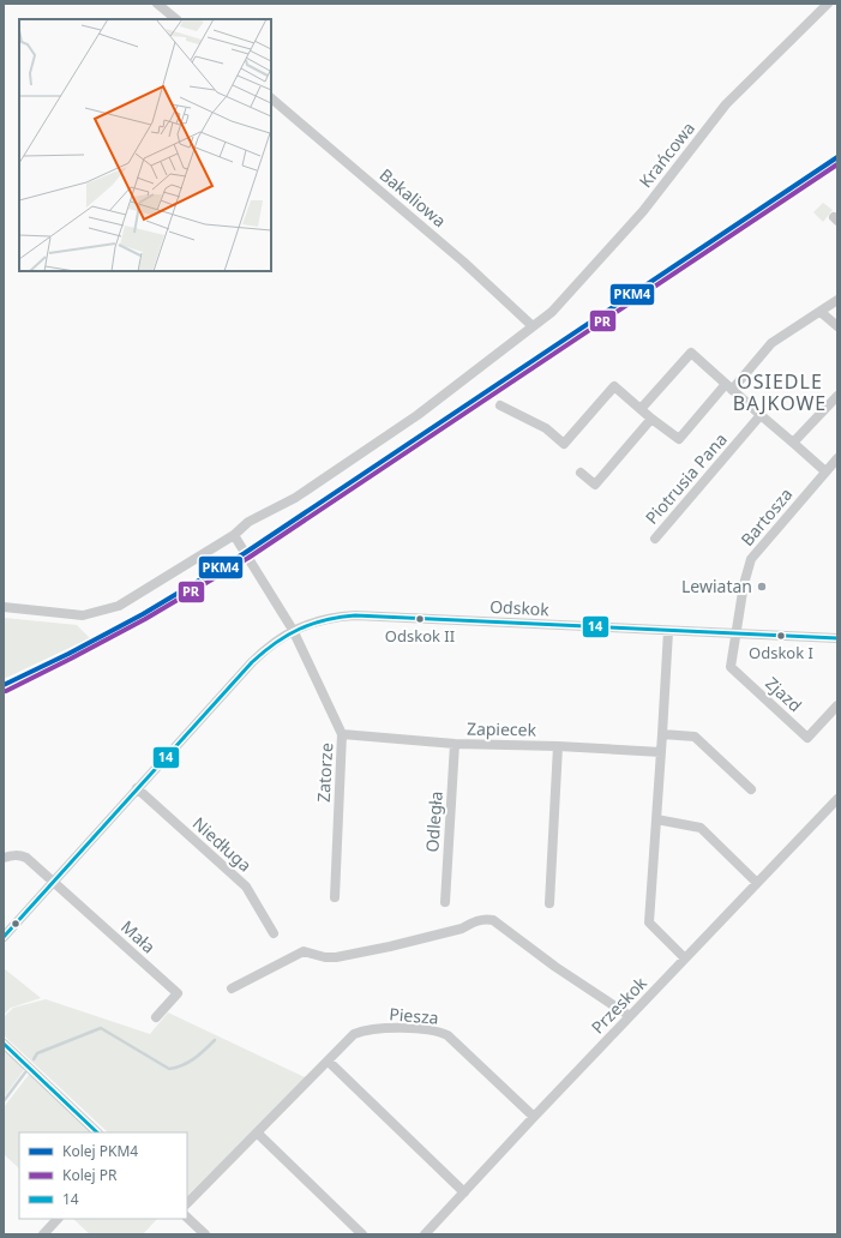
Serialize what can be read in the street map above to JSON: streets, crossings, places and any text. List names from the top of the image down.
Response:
{
  "streets": {
    "street": [
      "Krańcowa",
      "Bakaliowa",
      "Piotrusia Pana",
      "Bartosza",
      "Odskok",
      "Zjazd",
      "Zapiecek",
      "Zatorze",
      "Odległa",
      "Niedługa",
      "Mała",
      "Przeskok",
      "Piesza"
    ]
  },
  "crossings": [
    ["Krańcowa", "Bakaliowa"],
    ["Bartosza", "Odskok"],
    ["Bartosza", "Zjazd"],
    ["Odskok", "Zjazd"],
    ["Odskok", "Zatorze"],
    ["Zapiecek", "Zatorze"],
    ["Zapiecek", "Odległa"],
    ["Przeskok", "Piesza"]
  ],
  "districts": ["OSIEDLE BAJKOWE"],
  "places": ["Lewiatan", "Odskok II", "Odskok I"],
  "lines": ["rail line PKM4", "rail line PR", "transit line 14"],
  "legend": ["Kolej PKM4", "Kolej PR", "14"]
}
